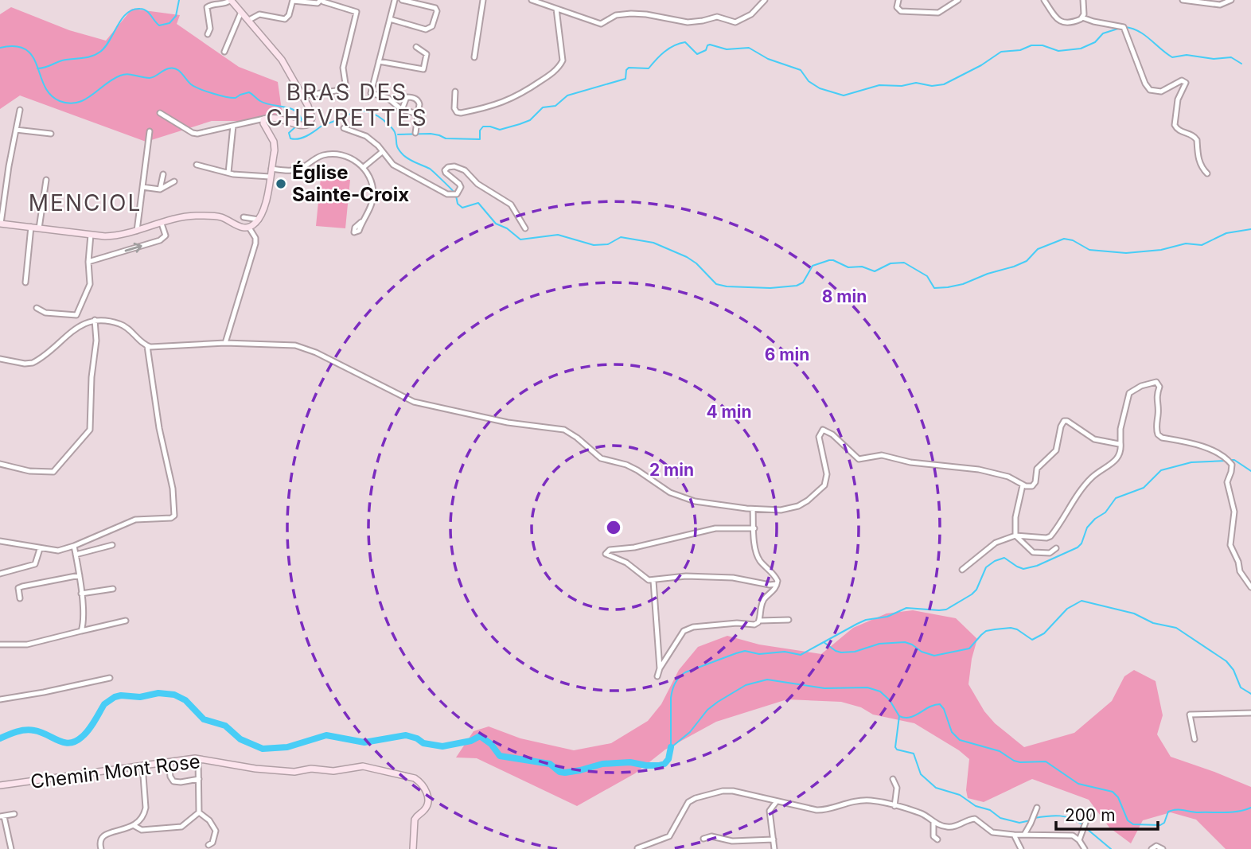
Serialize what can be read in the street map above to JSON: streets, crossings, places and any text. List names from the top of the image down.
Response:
{
  "streets": {
    "main road": ["Chemin Mont Rose"]
  },
  "districts": ["BRAS DES CHEVRETTES", "MENCIOL"],
  "places": ["Église Sainte-Croix"],
  "scale_bar": "200 m",
  "rings": [
    "8 min",
    "6 min",
    "4 min",
    "2 min"
  ]
}
